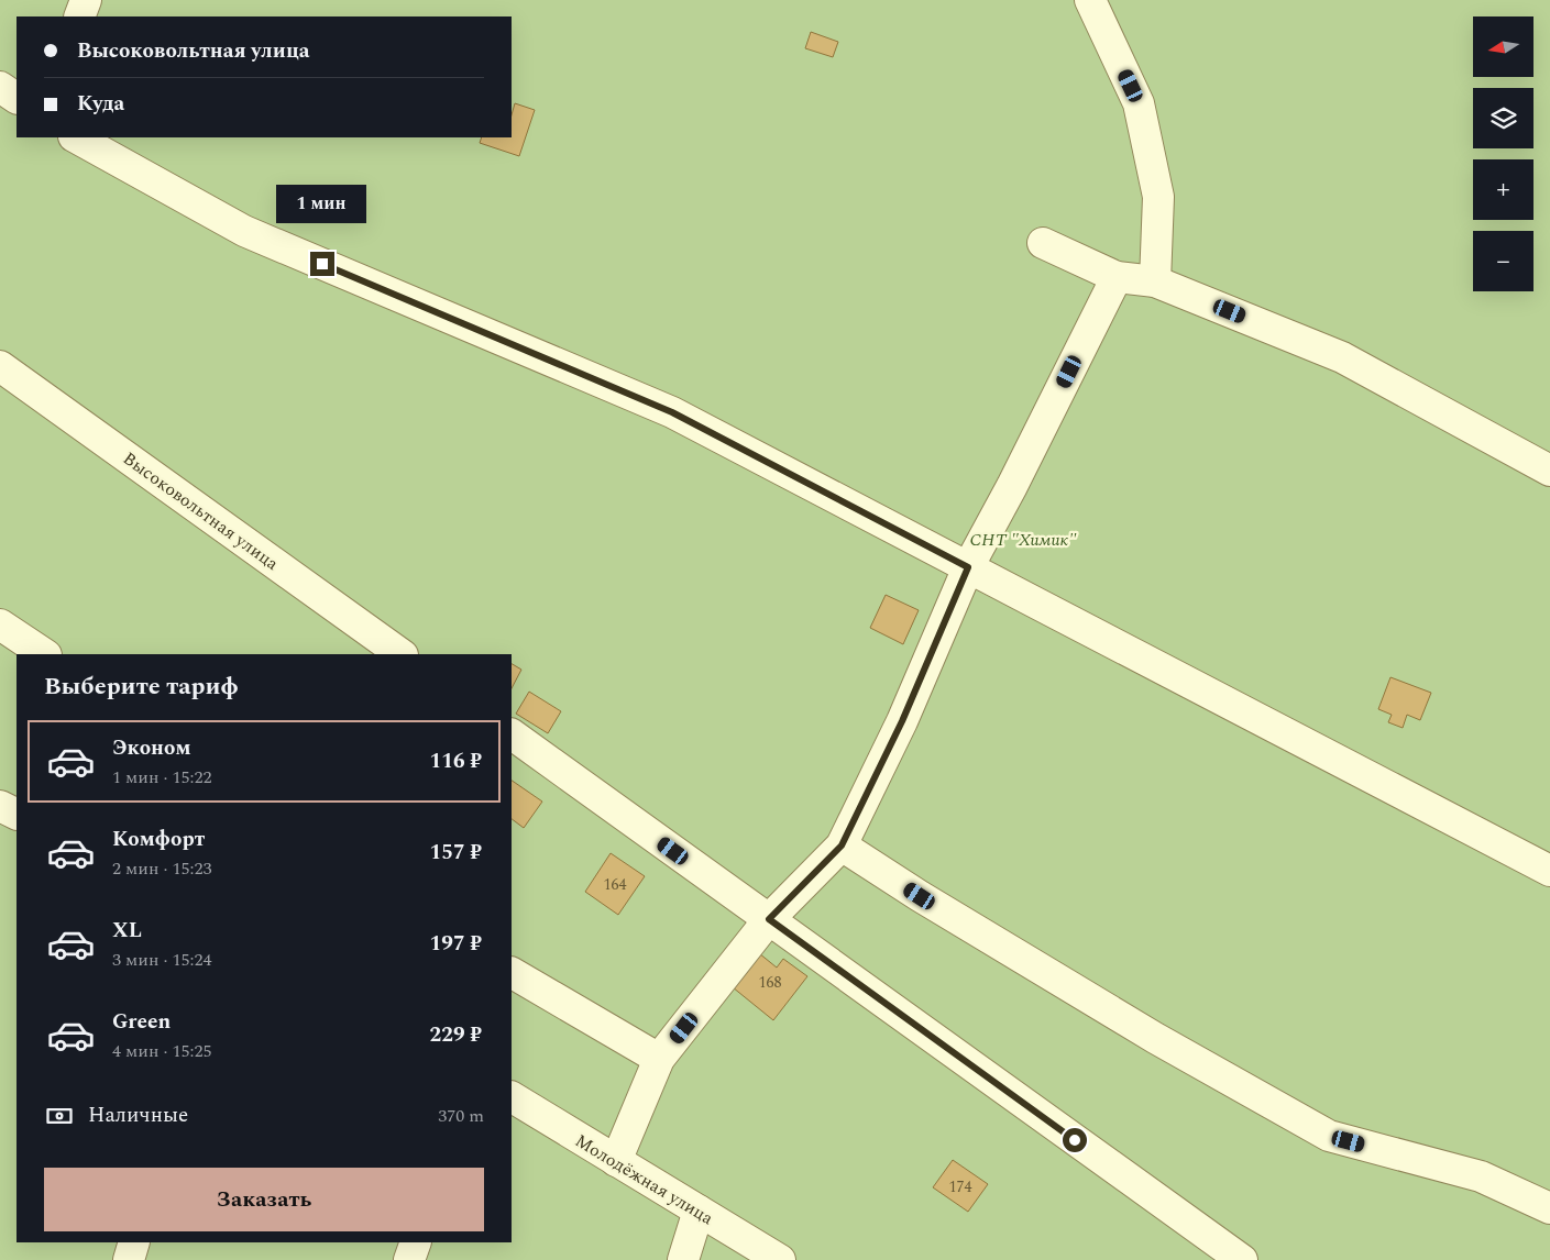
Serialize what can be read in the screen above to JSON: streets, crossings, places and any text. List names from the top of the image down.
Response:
{
  "streets": {
    "street": ["Высоковольтная улица", "Молодёжная улица"]
  },
  "parks": ["СНТ \"Химик\""],
  "house_numbers": ["164", "168", "174"],
  "north": "left",
  "page": {
    "map_buttons": ["+", "−"],
    "banner": ["Высоковольтная улица", "Куда"],
    "bubble": "1 мин",
    "heading": "Выберите тариф",
    "list": [
      {
        "name": "Эконом",
        "note": "1 мин · 15:22",
        "value": "116 ₽"
      },
      {
        "name": "Комфорт",
        "note": "2 мин · 15:23",
        "value": "157 ₽"
      },
      {
        "name": "XL",
        "note": "3 мин · 15:24",
        "value": "197 ₽"
      },
      {
        "name": "Green",
        "note": "4 мин · 15:25",
        "value": "229 ₽"
      }
    ],
    "pay": ["Наличные", "370 m"],
    "buttons": "Заказать"
  }
}
